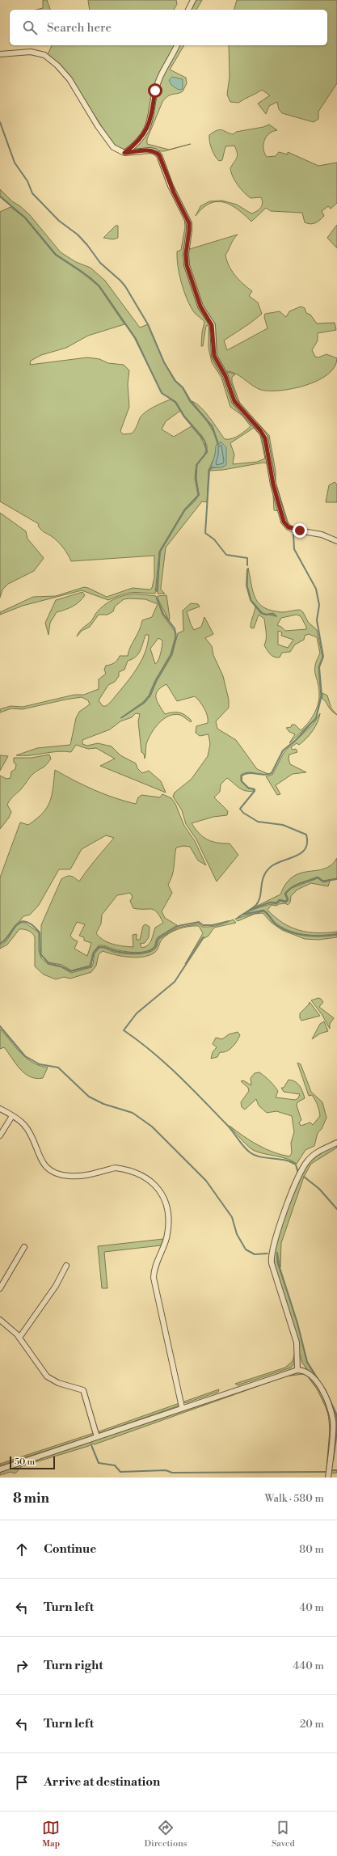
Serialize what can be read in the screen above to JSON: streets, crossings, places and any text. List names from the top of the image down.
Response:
{
  "scale_bar": "50 m",
  "page": {
    "search": "Search here",
    "scale": "50 m",
    "heading": ["8 min", "Walk · 580 m"],
    "list": [
      ["Continue", "80 m"],
      ["Turn left", "40 m"],
      ["Turn right", "440 m"],
      ["Turn left", "20 m"],
      "Arrive at destination"
    ],
    "nav": ["Map", "Directions", "Saved"]
  }
}
